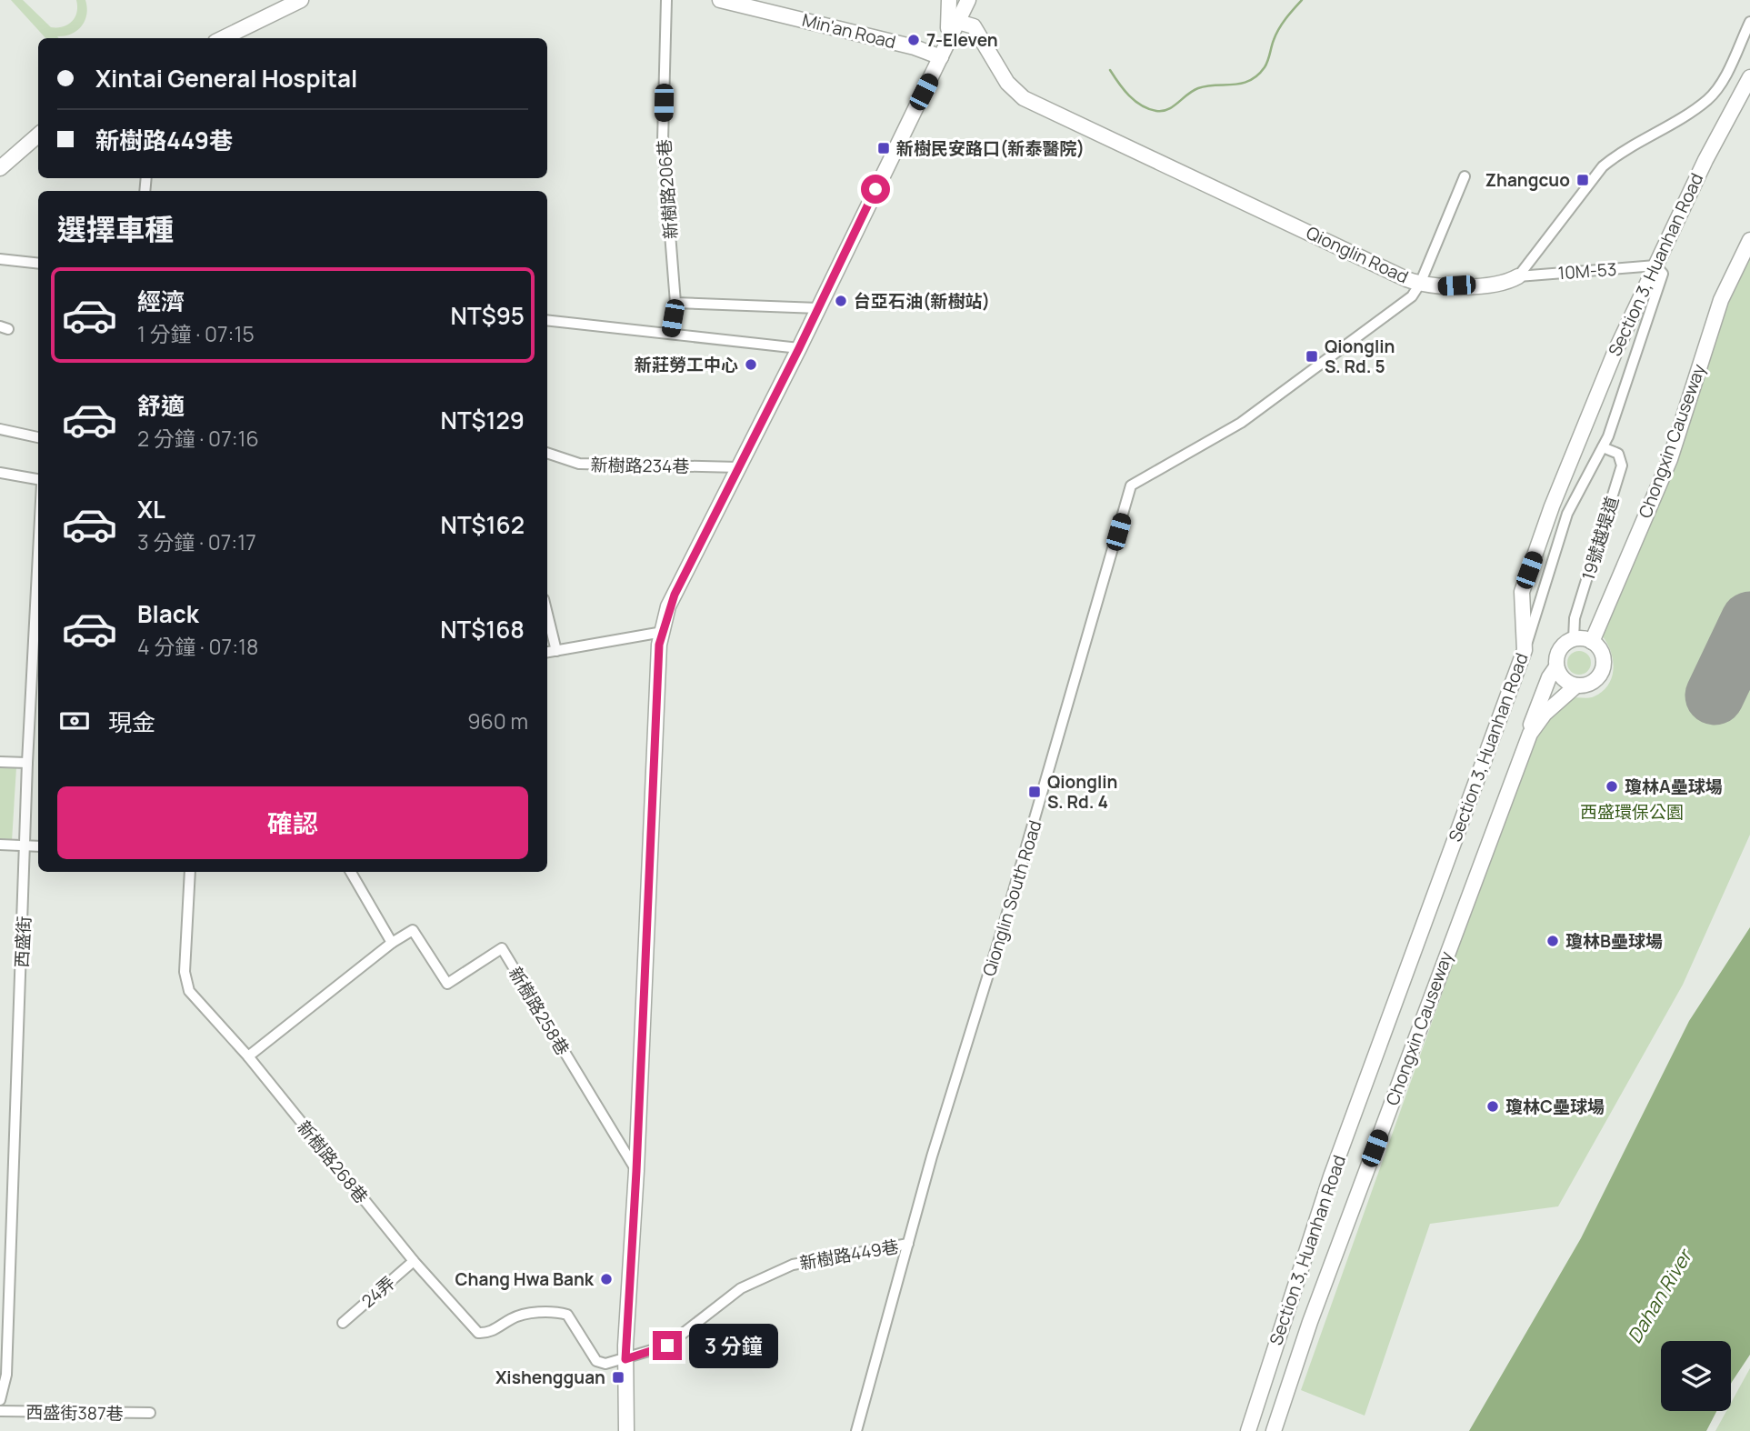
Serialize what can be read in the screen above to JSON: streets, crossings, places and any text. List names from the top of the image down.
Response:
{
  "streets": {
    "street": [
      "Min'an Road",
      "新樹路206巷",
      "Qionglin Road",
      "Section 3, Huanhan Road",
      "10M-53",
      "Chongxin Causeway",
      "新樹路234巷",
      "19號越堤道",
      "Qionglin South Road",
      "西盛街",
      "新樹路258巷",
      "新樹路268巷",
      "新樹路449巷",
      "24弄",
      "西盛街387巷"
    ]
  },
  "crossings": [
    ["Qionglin Road", "10M-53"],
    ["Qionglin Road", "Qionglin South Road"],
    ["Section 3, Huanhan Road", "10M-53"],
    ["Section 3, Huanhan Road", "19號越堤道"],
    ["10M-53", "19號越堤道"],
    ["Chongxin Causeway", "19號越堤道"],
    ["Qionglin South Road", "新樹路449巷"],
    ["新樹路268巷", "新樹路449巷"],
    ["新樹路268巷", "24弄"]
  ],
  "water": ["Dahan River"],
  "parks": ["西盛環保公園"],
  "places": {
    "other": [
      "7-Eleven",
      "台亞石油(新樹站)",
      "新莊勞工中心",
      "瓊林A壘球場",
      "瓊林B壘球場",
      "瓊林C壘球場",
      "Chang Hwa Bank"
    ],
    "transit": [
      "新樹民安路口(新泰醫院)",
      "Zhangcuo",
      "Qionglin S. Rd. 5",
      "Qionglin S. Rd. 4",
      "Xishengguan"
    ]
  },
  "page": {
    "banner": ["Xintai General Hospital", "新樹路449巷"],
    "heading": "選擇車種",
    "list": [
      {
        "name": "經濟",
        "note": "1 分鐘 · 07:15",
        "value": "NT$95"
      },
      {
        "name": "舒適",
        "note": "2 分鐘 · 07:16",
        "value": "NT$129"
      },
      {
        "name": "XL",
        "note": "3 分鐘 · 07:17",
        "value": "NT$162"
      },
      {
        "name": "Black",
        "note": "4 分鐘 · 07:18",
        "value": "NT$168"
      }
    ],
    "pay": ["現金", "960 m"],
    "buttons": "確認",
    "bubble": "3 分鐘"
  }
}
